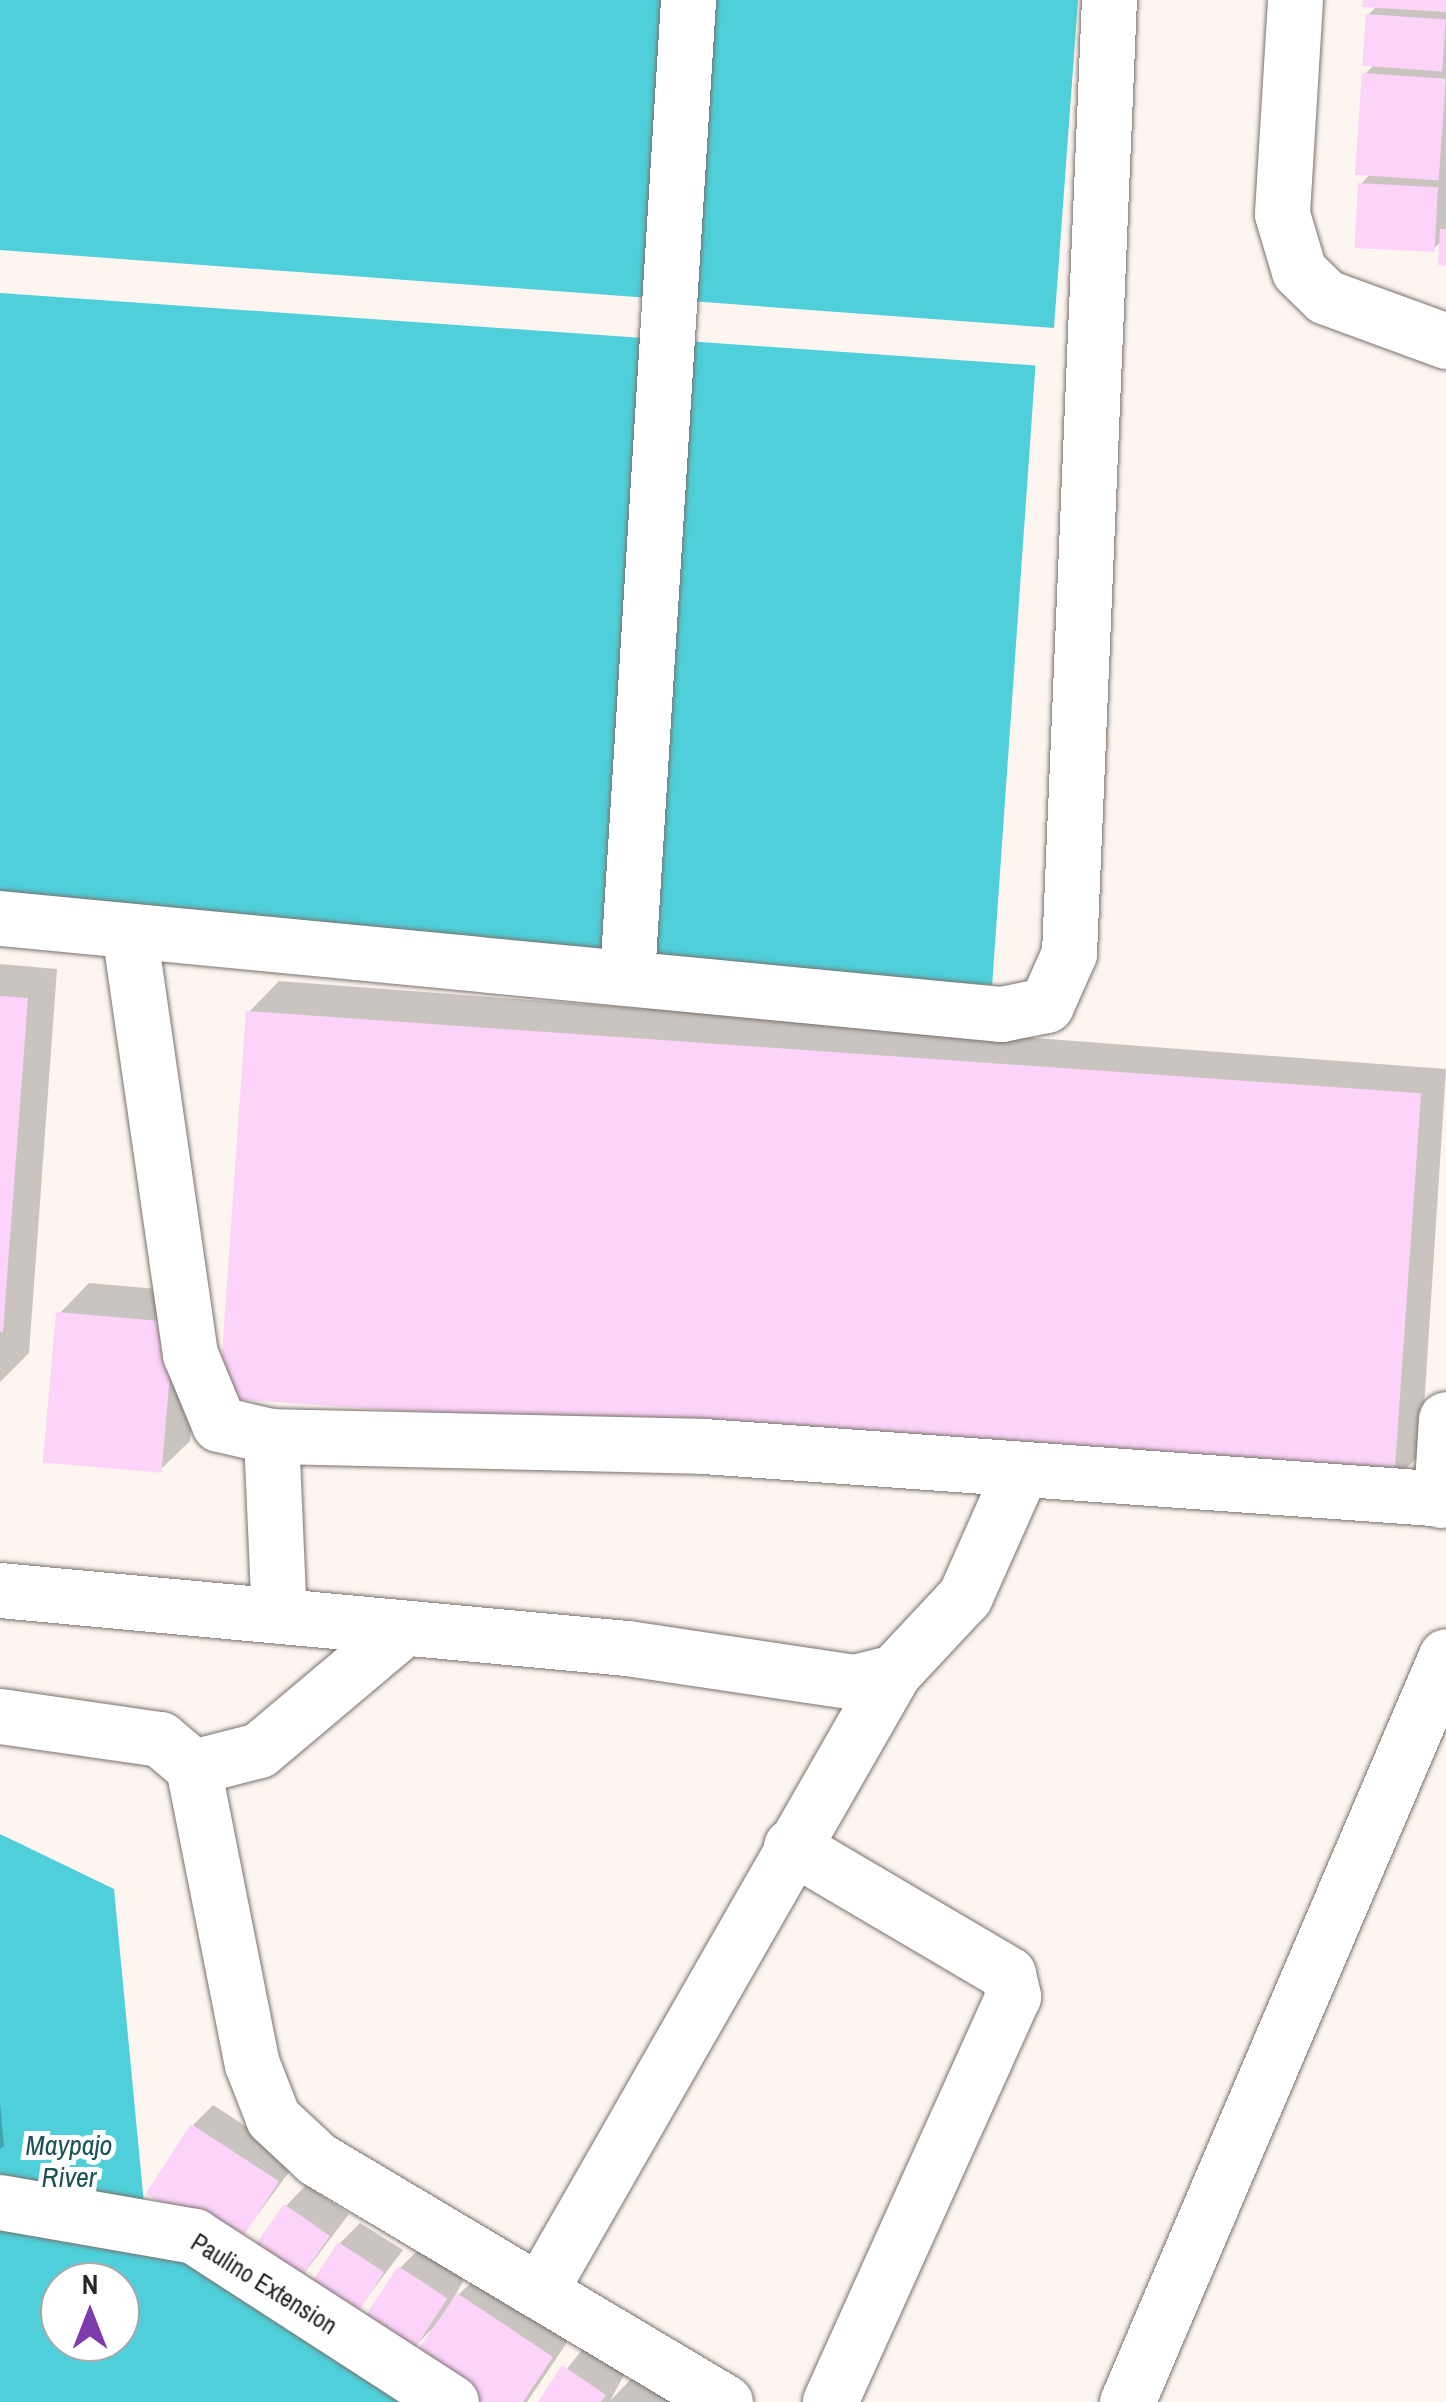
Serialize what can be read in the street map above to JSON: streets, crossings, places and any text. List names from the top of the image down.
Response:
{
  "streets": {
    "street": ["Paulino Extension"]
  },
  "water": ["Maypajo River"],
  "north": "top"
}
